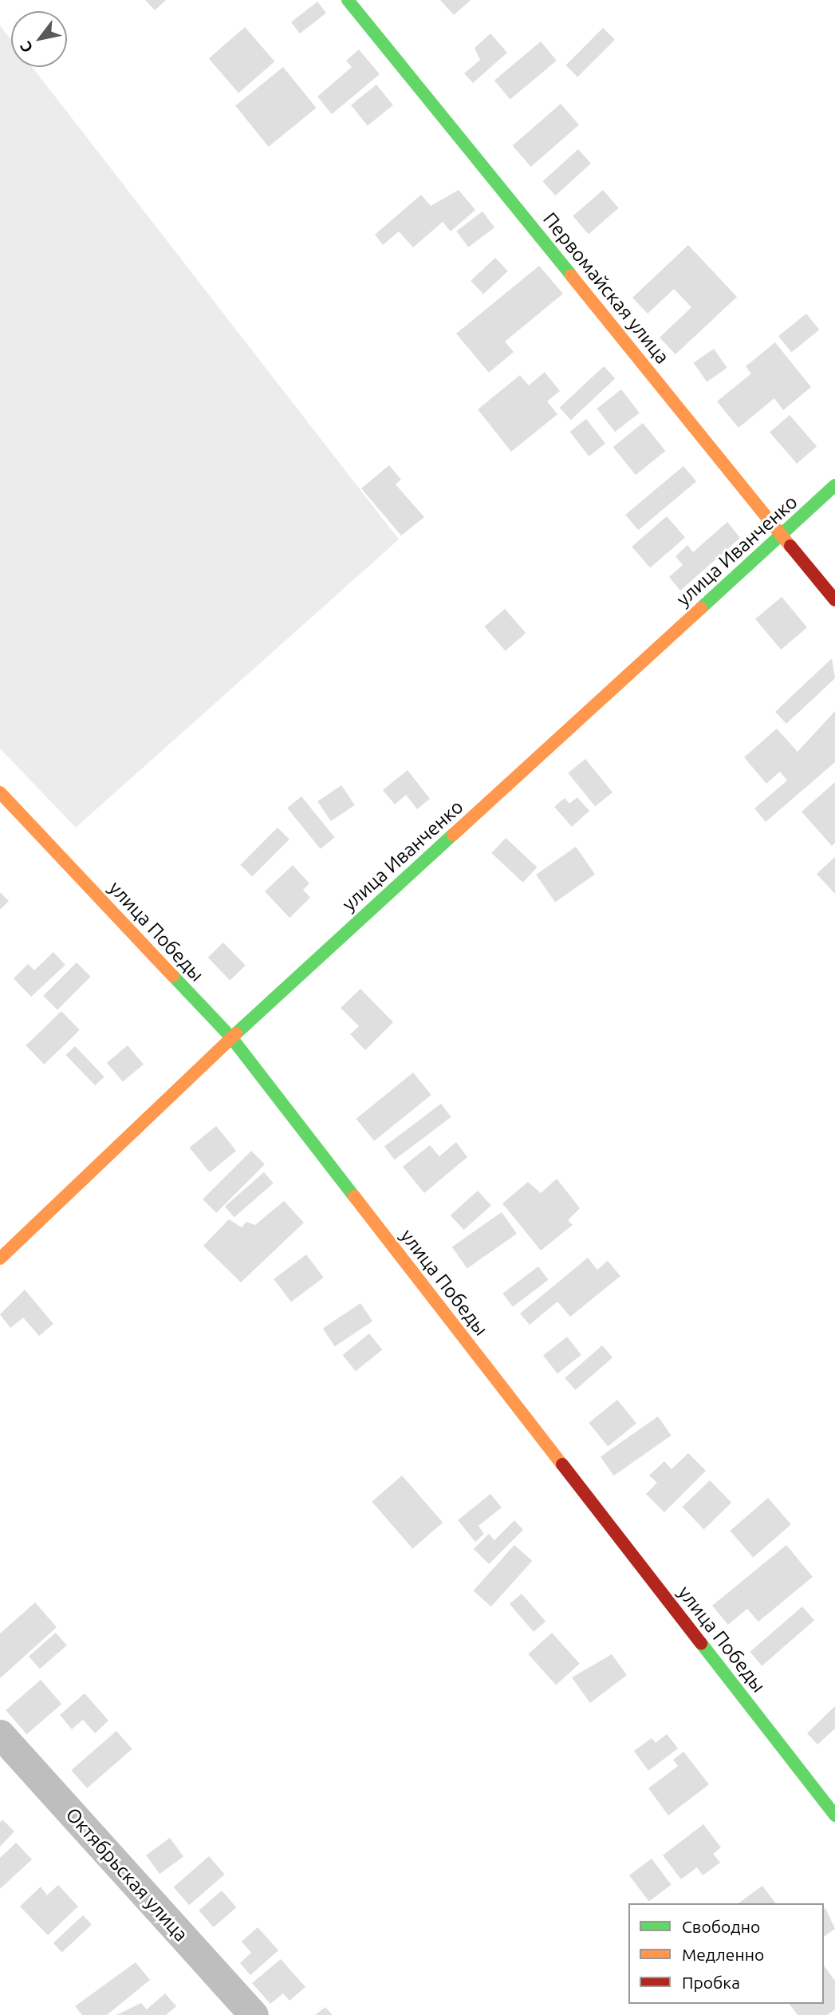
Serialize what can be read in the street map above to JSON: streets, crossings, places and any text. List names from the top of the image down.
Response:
{
  "streets": {
    "street": [
      "Первомайская улица",
      "улица Иванченко",
      "улица Победы",
      "Октябрьская улица"
    ]
  },
  "crossings": [
    ["Первомайская улица", "улица Иванченко"],
    ["улица Иванченко", "улица Победы"]
  ],
  "legend": ["Свободно", "Медленно", "Пробка"],
  "north": "bottom left"
}
